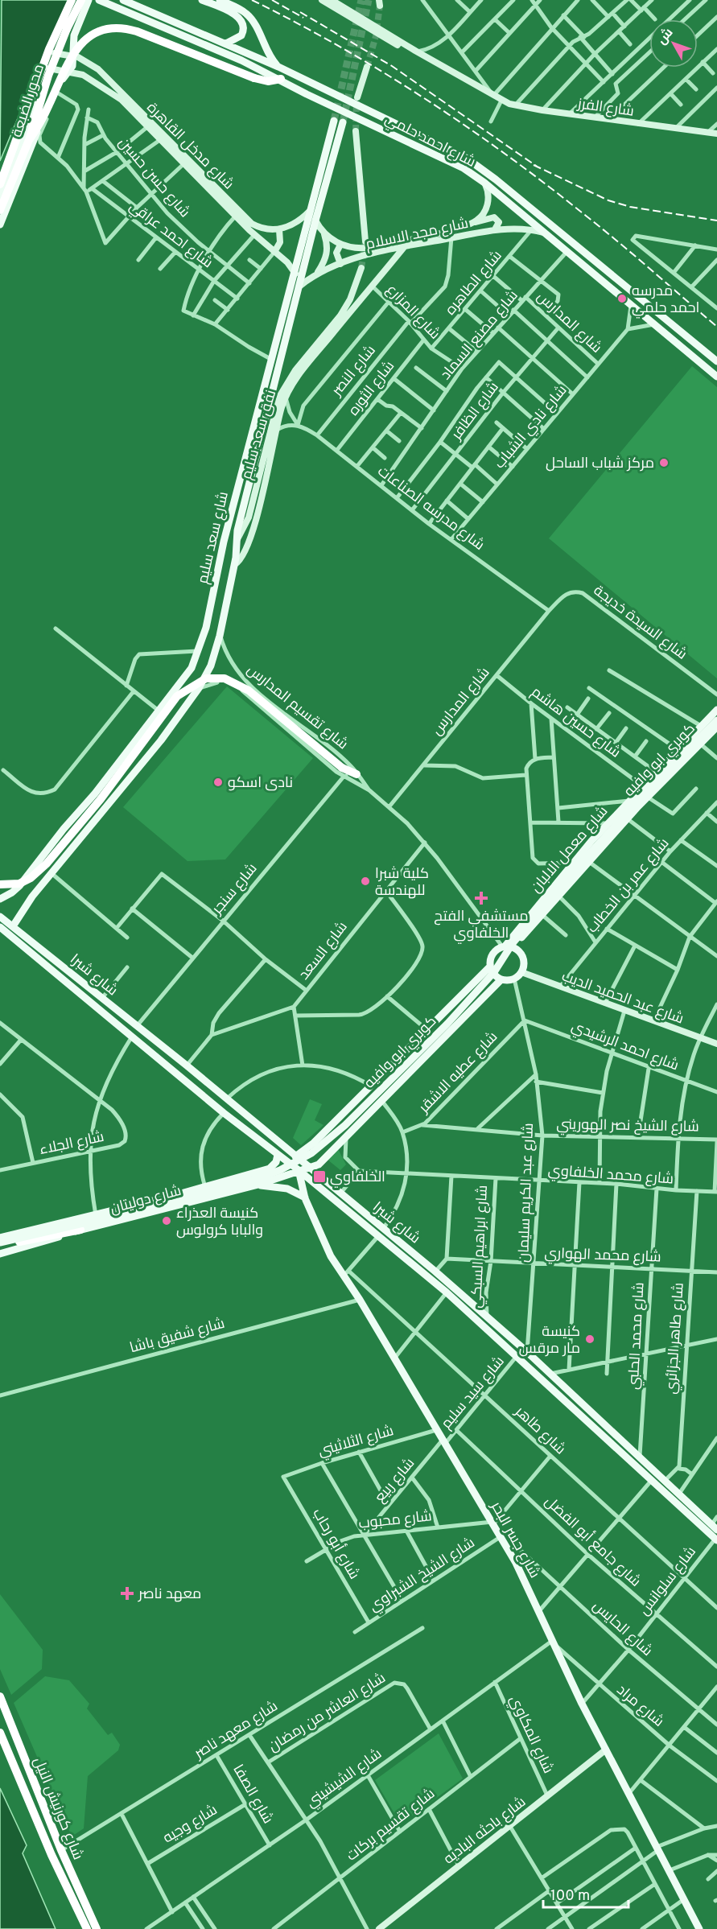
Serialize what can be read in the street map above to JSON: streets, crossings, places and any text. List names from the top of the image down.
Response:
{
  "streets": {
    "highway": ["محور الضبعة", "شارع كورنيش النيل"],
    "main road": [
      "شارع احمد حلمي",
      "شارع سعد سليم",
      "كوبري ابو وافيه",
      "شارع معمل الالبان",
      "شارع شبرا",
      "شارع دوليتان",
      "شارع جسر البحر"
    ],
    "street": [
      "شارع الفرز",
      "شارع مدخل القاهرة",
      "شارع حسن حسين",
      "شارع مجد الاسلام",
      "شارع احمد عراقي",
      "شارع الطاهره",
      "شارع المزارع",
      "شارع المدارس",
      "شارع مصنع السماد",
      "شارع النصر",
      "شارع الثوره",
      "شارع الظافر",
      "شارع نادي الشباب",
      "نفق سعد سليم",
      "شارع مدرسه الصناعات",
      "شارع السيدة خديجة",
      "شارع تقسيم المدارس",
      "شارع حسين هاشم",
      "شارع عمر بن الخطاب",
      "شارع سنجر",
      "شارع السعد",
      "شارع عبد الحميد الديب",
      "شارع احمد الرشيدي",
      "شارع عطيه الاشقر",
      "شارع الشيخ نصر الهوريني",
      "شارع الجلاء",
      "شارع محمد الخلفاوي",
      "شارع عبد الكريم سليمان",
      "شارع ابراهيم السبكي",
      "شارع محمد الهواري",
      "شارع شفيق باشا",
      "شارع محمد الحلبي",
      "شارع طاهر الجزائري",
      "شارع سيد سليم",
      "شارع طاهر",
      "شارع الثلاثيني",
      "شارع ربيع",
      "شارع محبوب",
      "شارع جامع أبو الفضل",
      "شارع أبو رحاب",
      "شارع الشيخ الشبراوي",
      "شارع سلوانس",
      "شارع الحايس",
      "شارع مراد",
      "شارع العاشر من رمضان",
      "شارع معهد ناصر",
      "شارع المكاوي",
      "شارع الشيشيني",
      "شارع الصفا",
      "شارع وجيه",
      "شارع تقسيم بركات",
      "شارع باحثه الباديه"
    ]
  },
  "crossings": [
    ["شارع احمد حلمي", "شارع مجد الاسلام"],
    ["شارع احمد حلمي", "شارع مصنع السماد"],
    ["شارع مدخل القاهرة", "شارع سعد سليم"],
    ["شارع مجد الاسلام", "شارع الطاهره"],
    ["شارع مجد الاسلام", "شارع النصر"],
    ["شارع مجد الاسلام", "شارع سعد سليم"],
    ["شارع الطاهره", "شارع المزارع"],
    ["شارع الطاهره", "شارع المدارس"],
    ["شارع المزارع", "شارع مصنع السماد"],
    ["شارع المزارع", "شارع النصر"],
    ["شارع المزارع", "شارع الثوره"],
    ["شارع المزارع", "شارع سعد سليم"],
    ["شارع المدارس", "شارع مصنع السماد"],
    ["شارع المدارس", "شارع الظافر"],
    ["شارع المدارس", "شارع نادي الشباب"],
    ["شارع المدارس", "شارع مدرسه الصناعات"],
    ["شارع المدارس", "شارع السيدة خديجة"],
    ["شارع المدارس", "شارع تقسيم المدارس"],
    ["شارع المدارس", "شارع حسين هاشم"],
    ["شارع مصنع السماد", "شارع مدرسه الصناعات"],
    ["شارع النصر", "شارع مدرسه الصناعات"],
    ["شارع الثوره", "شارع مدرسه الصناعات"],
    ["شارع الظافر", "شارع مدرسه الصناعات"],
    ["شارع نادي الشباب", "شارع مدرسه الصناعات"],
    ["نفق سعد سليم", "شارع سعد سليم"],
    ["شارع مدرسه الصناعات", "شارع السيدة خديجة"],
    ["شارع سعد سليم", "شارع تقسيم المدارس"],
    ["شارع سعد سليم", "شارع شبرا"],
    ["شارع تقسيم المدارس", "شارع معمل الالبان"],
    ["شارع تقسيم المدارس", "شارع سنجر"],
    ["شارع تقسيم المدارس", "شارع السعد"],
    ["شارع تقسيم المدارس", "شارع عبد الحميد الديب"],
    ["شارع تقسيم المدارس", "شارع عبد الكريم سليمان"],
    ["شارع حسين هاشم", "شارع معمل الالبان"],
    ["كوبري ابو وافيه", "شارع معمل الالبان"],
    ["شارع معمل الالبان", "شارع عبد الحميد الديب"],
    ["شارع معمل الالبان", "شارع عبد الكريم سليمان"],
    ["شارع عمر بن الخطاب", "شارع عبد الحميد الديب"],
    ["شارع سنجر", "شارع شبرا"],
    ["شارع شبرا", "شارع عبد الكريم سليمان"],
    ["شارع شبرا", "شارع دوليتان"],
    ["شارع شبرا", "شارع ابراهيم السبكي"],
    ["شارع شبرا", "شارع محمد الحلبي"],
    ["شارع شبرا", "شارع سيد سليم"],
    ["شارع شبرا", "شارع جسر البحر"],
    ["شارع شبرا", "شارع سلوانس"],
    ["شارع عبد الحميد الديب", "شارع عبد الكريم سليمان"],
    ["شارع احمد الرشيدي", "شارع عطيه الاشقر"],
    ["شارع احمد الرشيدي", "شارع عبد الكريم سليمان"],
    ["شارع عطيه الاشقر", "شارع الشيخ نصر الهوريني"],
    ["شارع عطيه الاشقر", "شارع عبد الكريم سليمان"],
    ["شارع الشيخ نصر الهوريني", "شارع عبد الكريم سليمان"],
    ["شارع محمد الخلفاوي", "شارع عبد الكريم سليمان"],
    ["شارع محمد الخلفاوي", "شارع ابراهيم السبكي"],
    ["شارع محمد الخلفاوي", "شارع محمد الحلبي"],
    ["شارع محمد الخلفاوي", "شارع طاهر الجزائري"],
    ["شارع عبد الكريم سليمان", "شارع محمد الهواري"],
    ["شارع دوليتان", "شارع جسر البحر"],
    ["شارع ابراهيم السبكي", "شارع محمد الهواري"],
    ["شارع محمد الهواري", "شارع محمد الحلبي"],
    ["شارع محمد الهواري", "شارع طاهر الجزائري"],
    ["شارع شفيق باشا", "شارع جسر البحر"],
    ["شارع سيد سليم", "شارع طاهر"],
    ["شارع سيد سليم", "شارع ربيع"],
    ["شارع سيد سليم", "شارع جسر البحر"],
    ["شارع سيد سليم", "شارع جامع أبو الفضل"],
    ["شارع طاهر", "شارع جسر البحر"],
    ["شارع طاهر", "شارع سلوانس"],
    ["شارع الثلاثيني", "شارع جسر البحر"],
    ["شارع الثلاثيني", "شارع أبو رحاب"],
    ["شارع ربيع", "شارع محبوب"],
    ["شارع ربيع", "شارع جسر البحر"],
    ["شارع محبوب", "شارع جسر البحر"],
    ["شارع محبوب", "شارع أبو رحاب"],
    ["شارع جسر البحر", "شارع الشيخ الشبراوي"],
    ["شارع جسر البحر", "شارع سلوانس"],
    ["شارع جسر البحر", "شارع مراد"],
    ["شارع جسر البحر", "شارع الشيشيني"],
    ["شارع جسر البحر", "شارع باحثه الباديه"],
    ["شارع جامع أبو الفضل", "شارع سلوانس"],
    ["شارع أبو رحاب", "شارع الشيخ الشبراوي"],
    ["شارع سلوانس", "شارع الحايس"],
    ["شارع سلوانس", "شارع مراد"],
    ["شارع مراد", "شارع الشيشيني"],
    ["شارع العاشر من رمضان", "شارع الشيشيني"],
    ["شارع معهد ناصر", "شارع الصفا"],
    ["شارع معهد ناصر", "شارع كورنيش النيل"],
    ["شارع المكاوي", "شارع الشيشيني"],
    ["شارع المكاوي", "شارع تقسيم بركات"],
    ["شارع المكاوي", "شارع باحثه الباديه"],
    ["شارع الشيشيني", "شارع الصفا"],
    ["شارع الصفا", "شارع وجيه"]
  ],
  "places": {
    "other": [
      "مدرسه احمد حلمي",
      "مركز شباب الساحل",
      "نادى اسكو",
      "كلية شبرا للهندسة",
      "كنيسة العذراء والبابا كرولوس",
      "كنيسة مار مرقس"
    ],
    "health": ["مستشفي الفتح الخلفاوي", "معهد ناصر"],
    "transit": ["الخلفاوي"]
  },
  "scale_bar": "100 m",
  "north": "top left"
}
